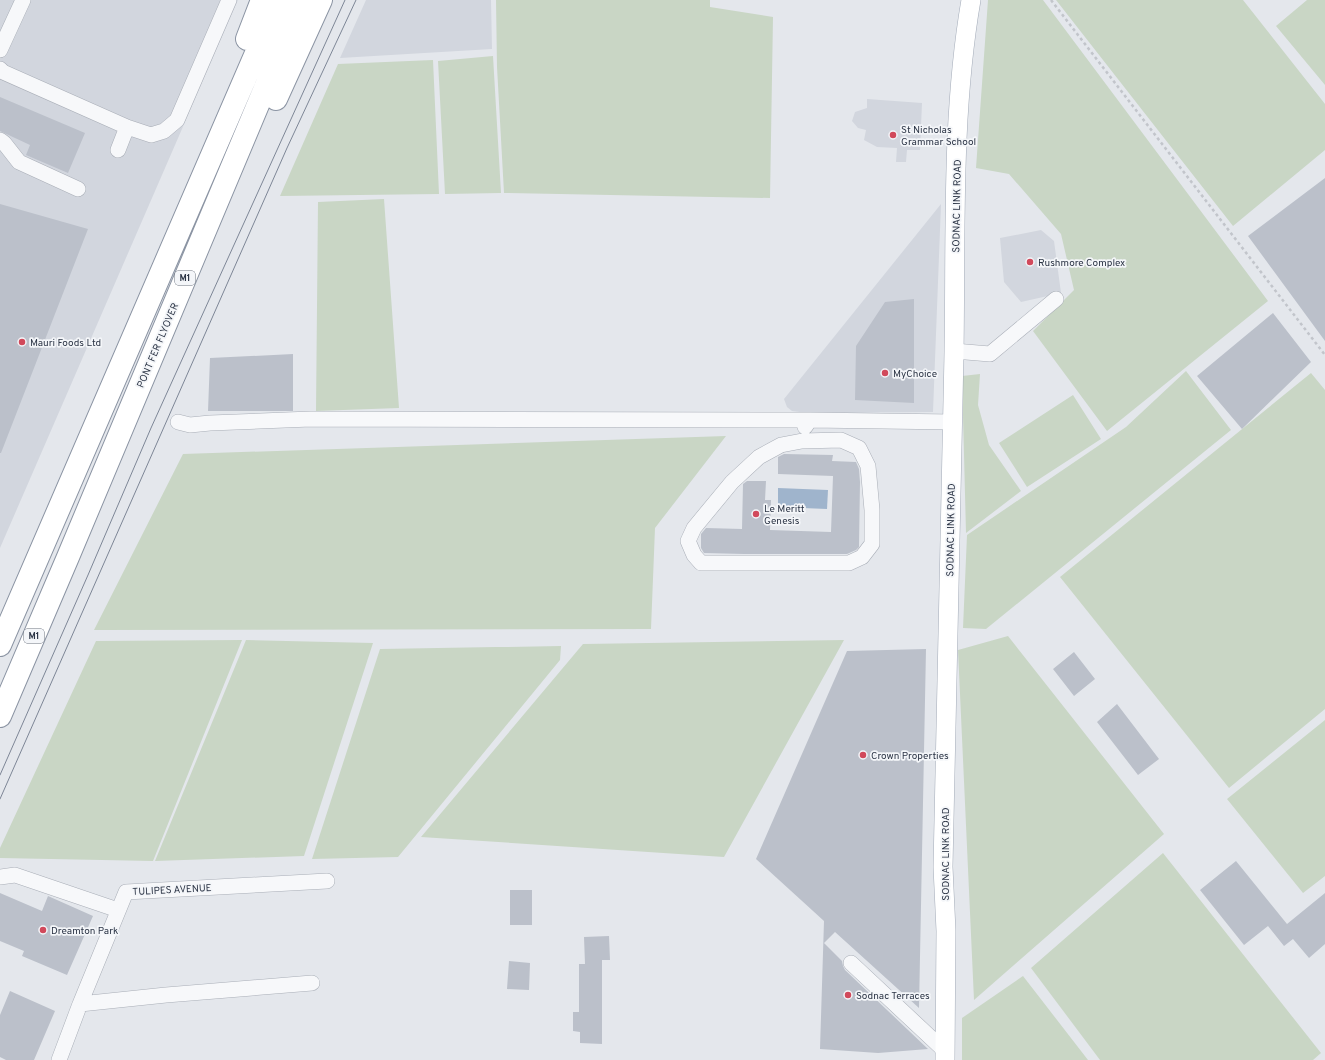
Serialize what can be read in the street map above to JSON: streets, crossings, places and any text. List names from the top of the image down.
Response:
{
  "streets": {
    "highway": ["M1", "PONT FER FLYOVER"],
    "main road": ["SODNAC LINK ROAD"],
    "street": ["TULIPES AVENUE"]
  },
  "crossings": [
    ["M1", "PONT FER FLYOVER"]
  ],
  "places": [
    "St Nicholas Grammar School",
    "Rushmore Complex",
    "Mauri Foods Ltd",
    "MyChoice",
    "Le Meritt Genesis",
    "Crown Properties",
    "Dreamton Park",
    "Sodnac Terraces"
  ]
}
